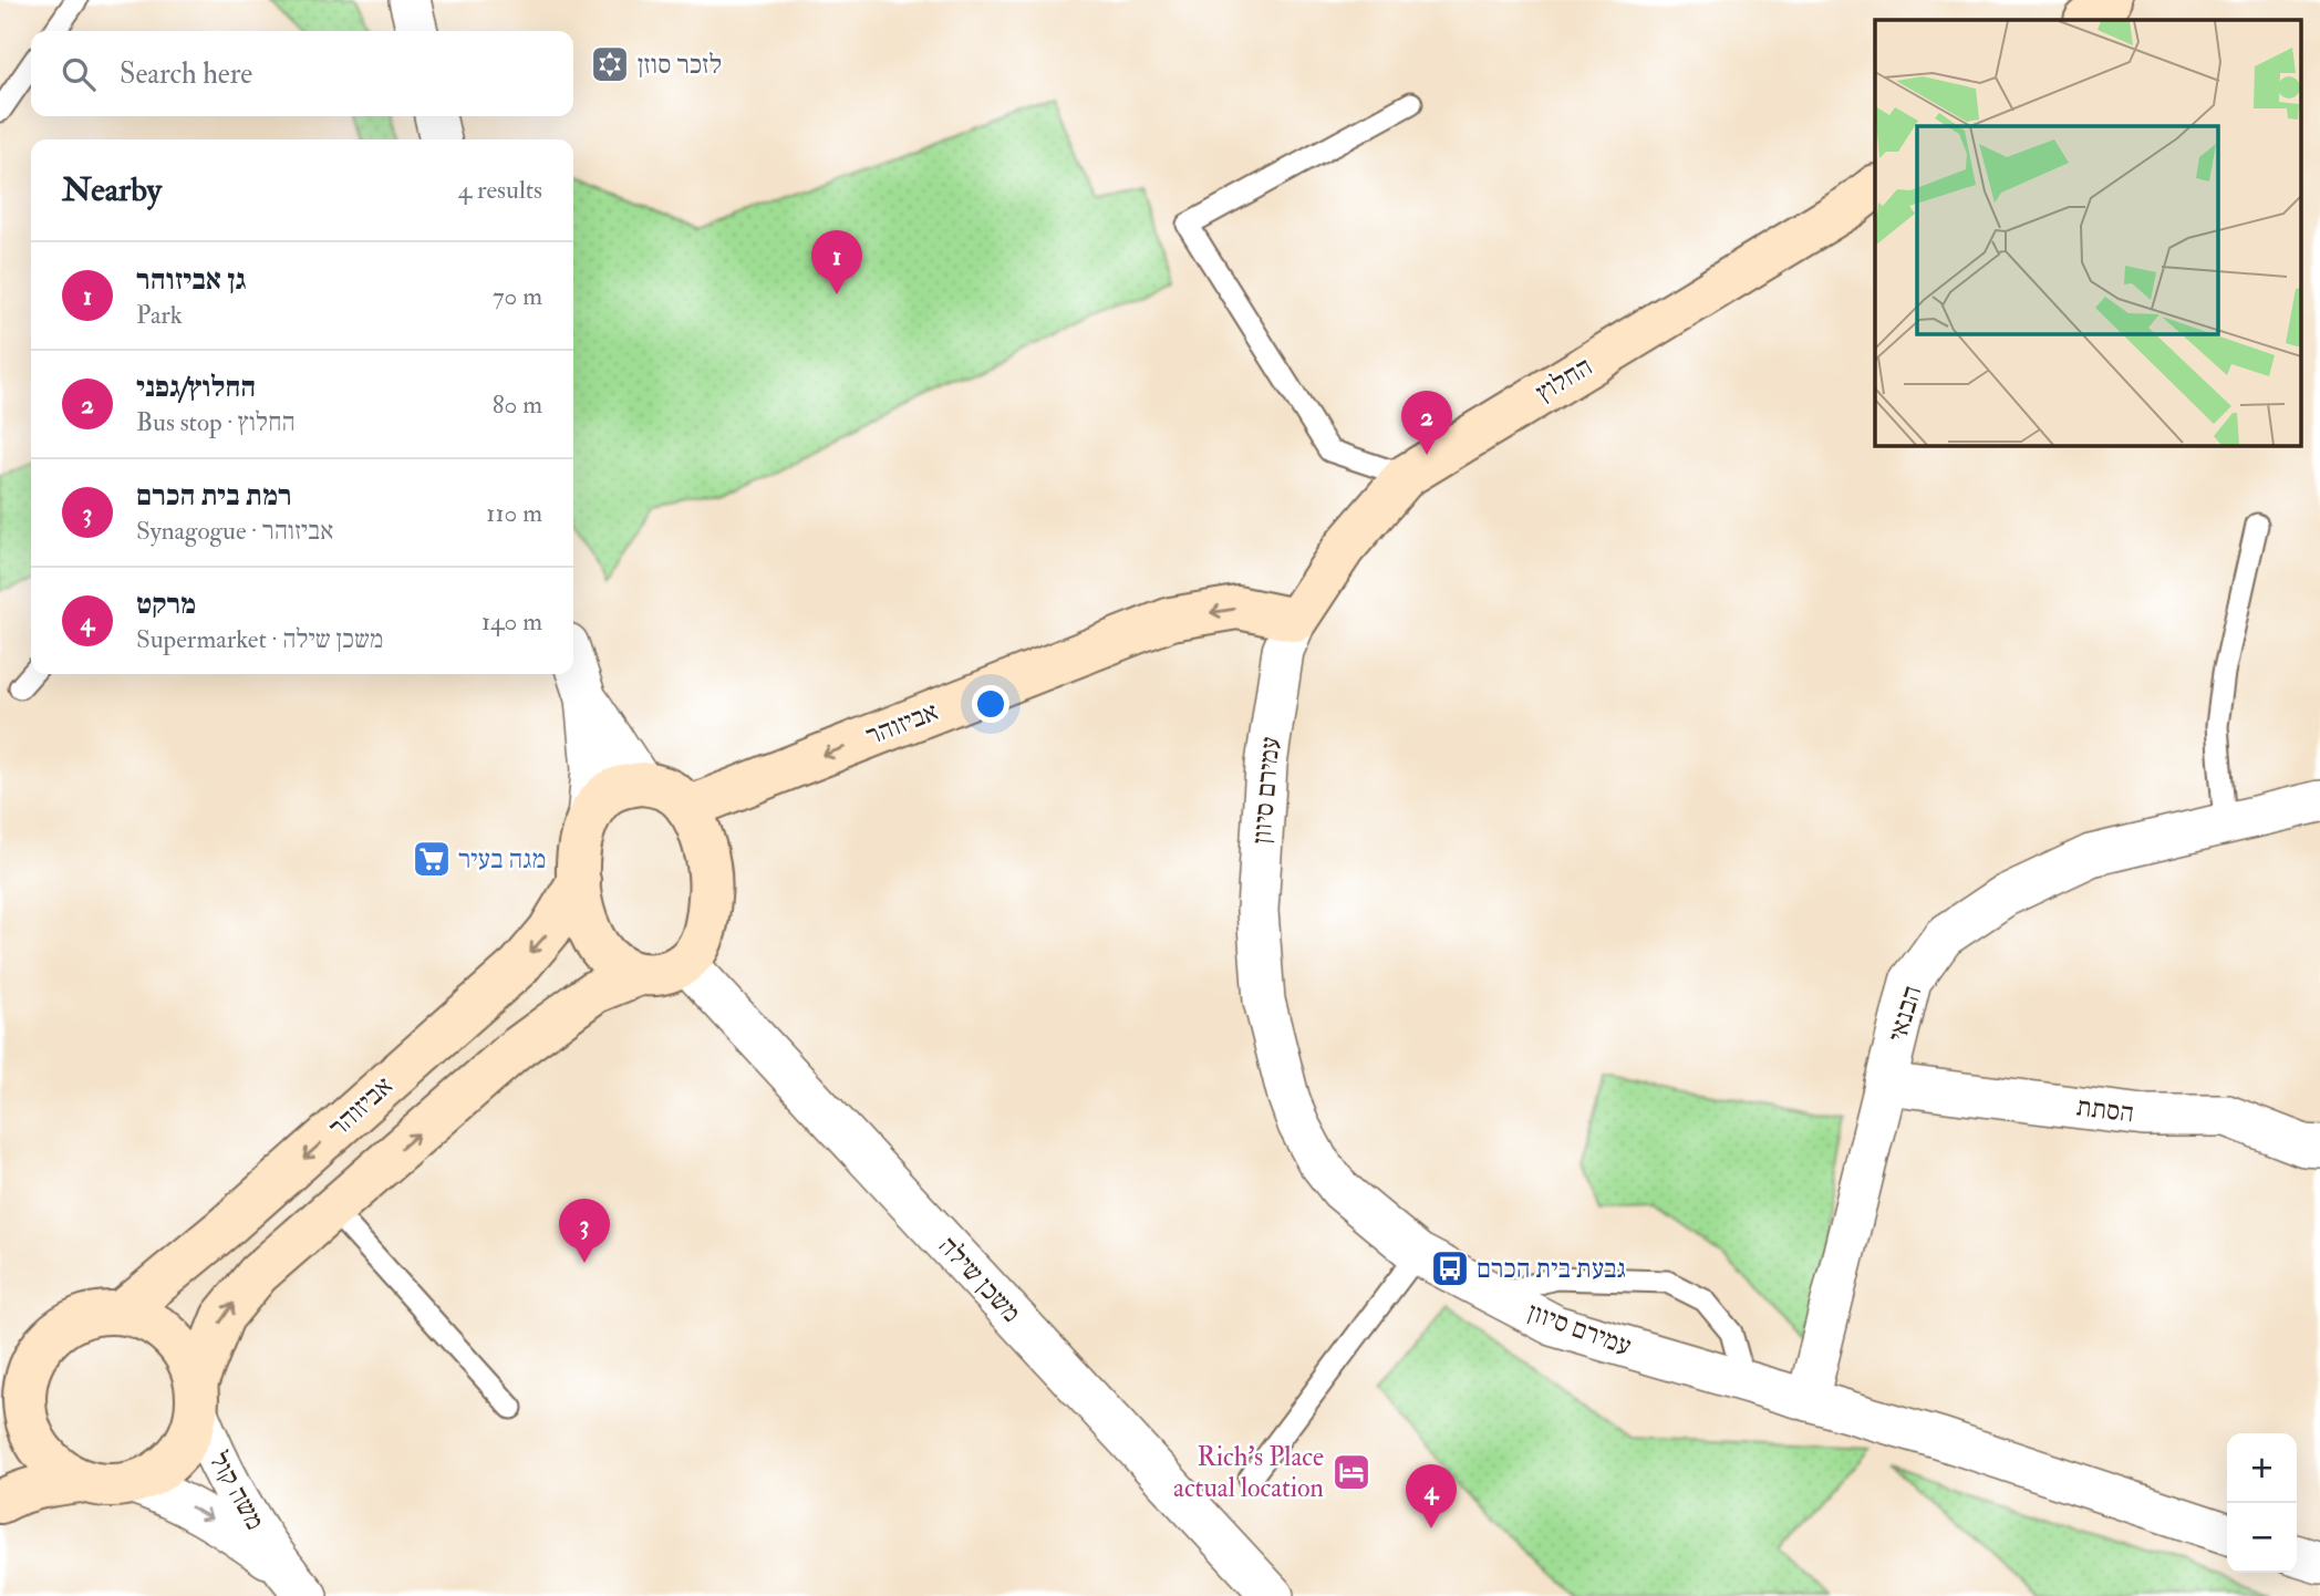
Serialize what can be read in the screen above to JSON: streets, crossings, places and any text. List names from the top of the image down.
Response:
{
  "streets": {
    "street": [
      "החלוץ",
      "אביזוהר",
      "עמירם סיוון",
      "הבנאי",
      "הסתת",
      "משכן שילה",
      "משה קול"
    ]
  },
  "crossings": [
    ["החלוץ", "אביזוהר"],
    ["החלוץ", "עמירם סיוון"],
    ["אביזוהר", "עמירם סיוון"],
    ["אביזוהר", "משכן שילה"],
    ["אביזוהר", "משה קול"],
    ["עמירם סיוון", "הבנאי"],
    ["הבנאי", "הסתת"]
  ],
  "one_way": ["משה קול"],
  "places": {
    "synagogue": ["לזכר סוזן"],
    "supermarket": ["מגה בעיר"],
    "bus stop": ["גבעת בית הכרם"],
    "hotel": ["Rich's Place actual location"]
  },
  "page": {
    "search": "Search here",
    "heading": ["Nearby", "4 results"],
    "pins": [
      "1",
      "2",
      "3",
      "4"
    ],
    "list": [
      {
        "mark": "1",
        "name": "גן אביזוהר",
        "note": "Park",
        "value": "70 m"
      },
      {
        "mark": "2",
        "name": "החלוץ/גפני",
        "note": "Bus stop · החלוץ",
        "value": "80 m"
      },
      {
        "mark": "3",
        "name": "רמת בית הכרם",
        "note": "Synagogue · אביזוהר",
        "value": "110 m"
      },
      {
        "mark": "4",
        "name": "מרקט",
        "note": "Supermarket · משכן שילה",
        "value": "140 m"
      }
    ],
    "map_buttons": ["+", "−"]
  }
}
